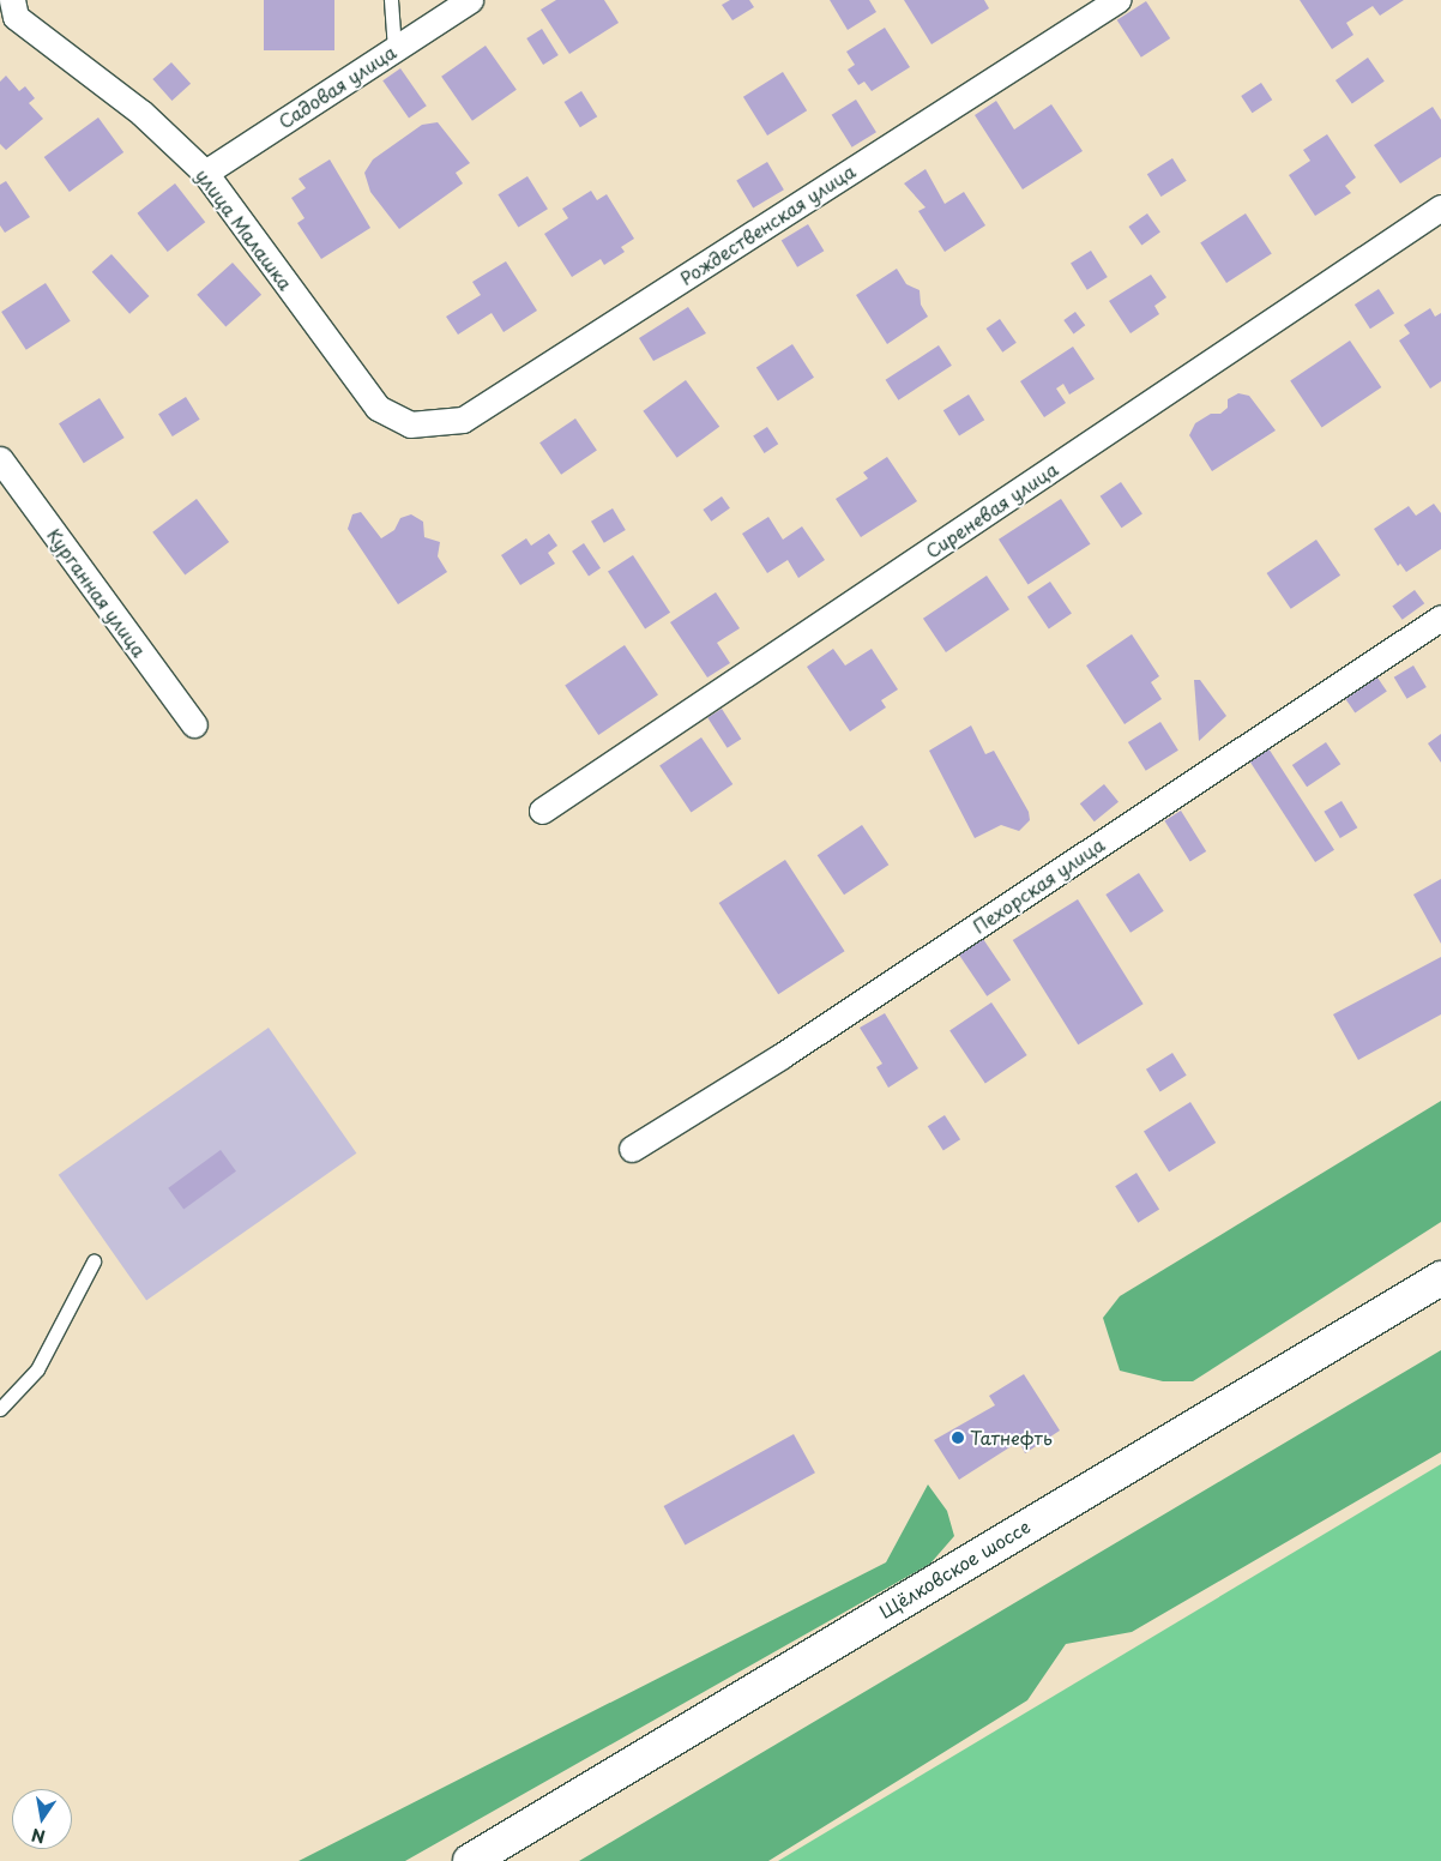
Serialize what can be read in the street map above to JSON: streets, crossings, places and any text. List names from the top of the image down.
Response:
{
  "streets": {
    "main road": ["Щёлковское шоссе"],
    "street": [
      "Садовая улица",
      "Рождественская улица",
      "улица Малашка",
      "Сиреневая улица",
      "Курганная улица",
      "Пехорская улица"
    ]
  },
  "crossings": [
    ["Садовая улица", "улица Малашка"],
    ["Рождественская улица", "улица Малашка"]
  ],
  "places": ["Татнефть"],
  "north": "bottom"
}
